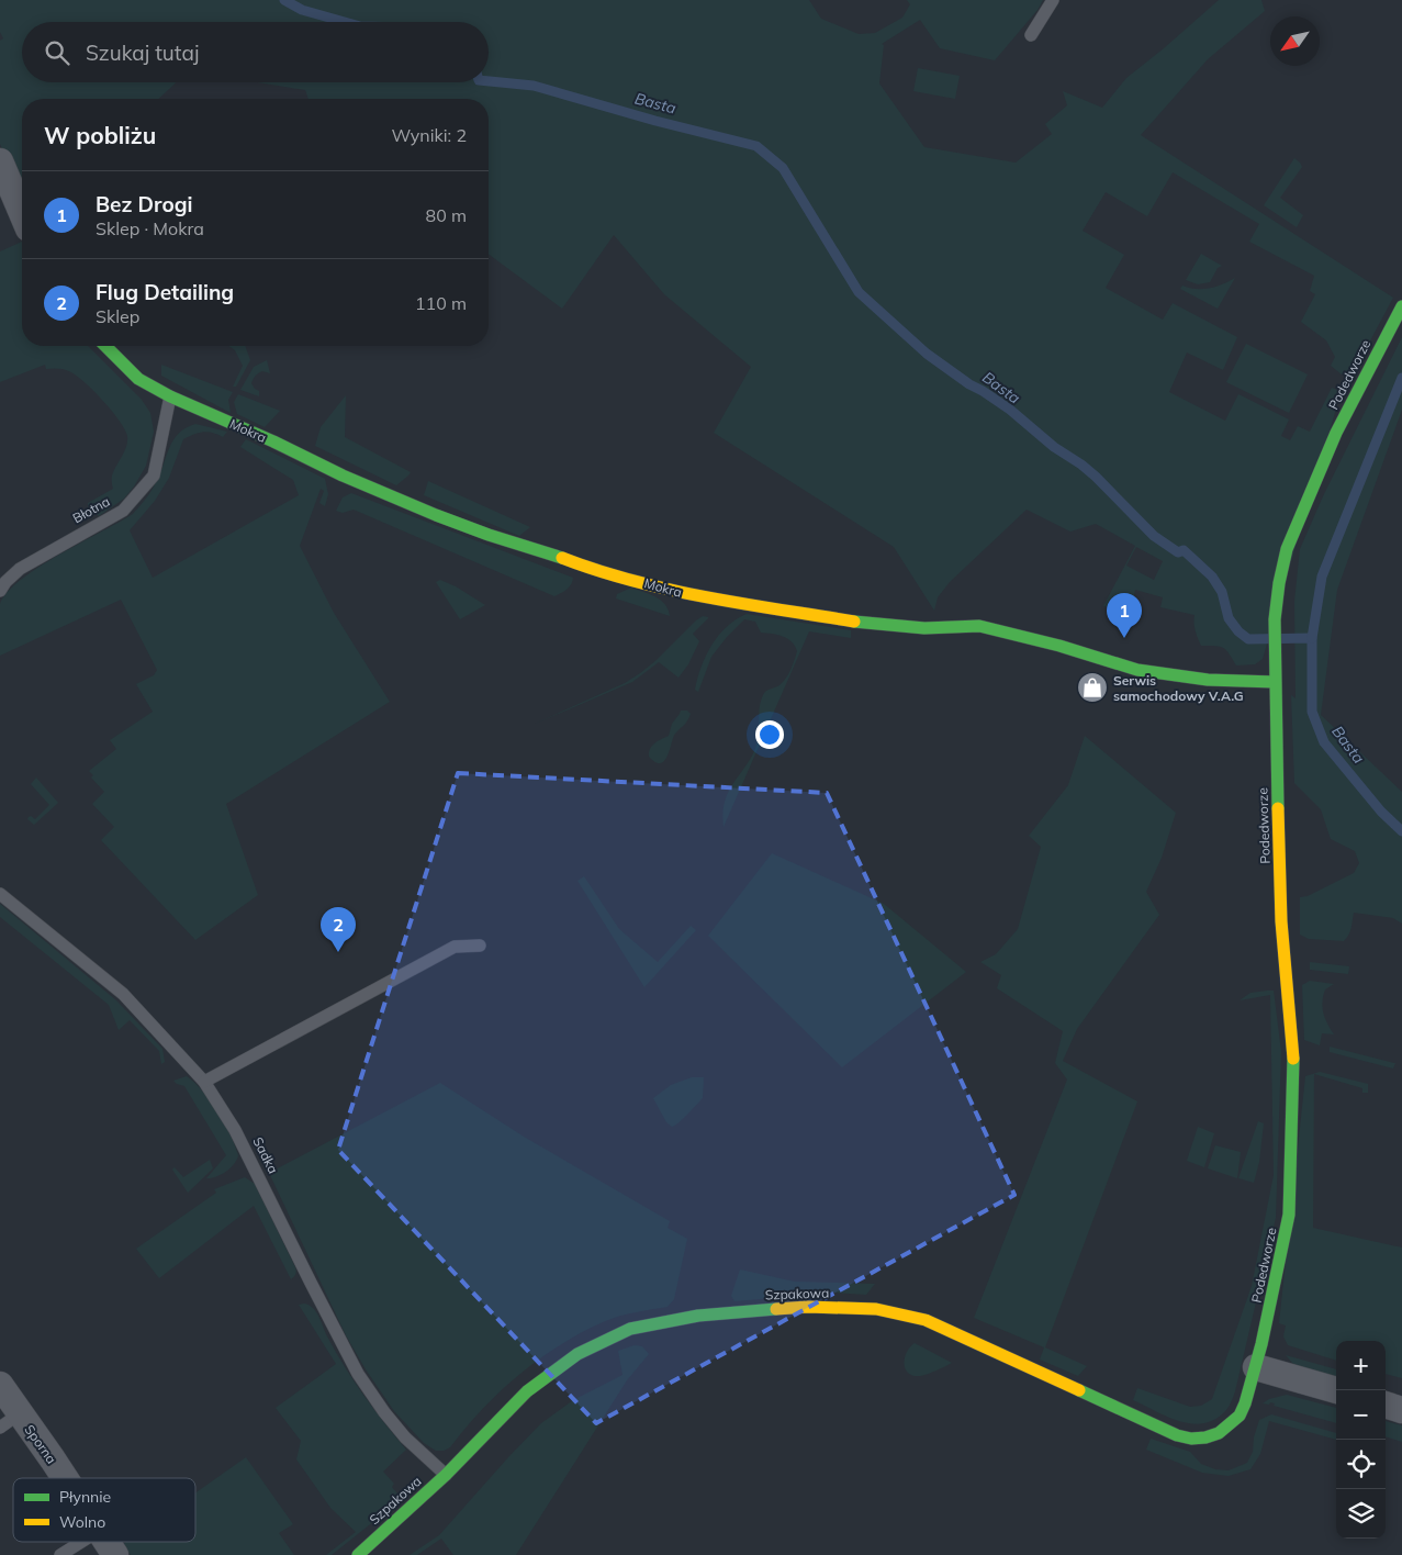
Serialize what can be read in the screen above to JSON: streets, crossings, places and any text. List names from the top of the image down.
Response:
{
  "streets": {
    "street": [
      "Podedworze",
      "Mokra",
      "Szpakowa",
      "Sporna"
    ],
    "lane": ["Błotna", "Sadka"]
  },
  "crossings": [
    ["Podedworze", "Mokra"],
    ["Podedworze", "Szpakowa"],
    ["Mokra", "Błotna"],
    ["Sadka", "Szpakowa"]
  ],
  "water": ["Basta"],
  "places": {
    "shop": ["Serwis samochodowy V.A.G"]
  },
  "legend": ["Płynnie", "Wolno"],
  "north": "bottom left",
  "page": {
    "search": "Szukaj tutaj",
    "heading": ["W pobliżu", "Wyniki: 2"],
    "list": [
      {
        "mark": "1",
        "name": "Bez Drogi",
        "note": "Sklep · Mokra",
        "value": "80 m"
      },
      {
        "mark": "2",
        "name": "Flug Detailing",
        "note": "Sklep",
        "value": "110 m"
      }
    ],
    "pins": ["1", "2"],
    "map_buttons": ["+", "−"]
  }
}
